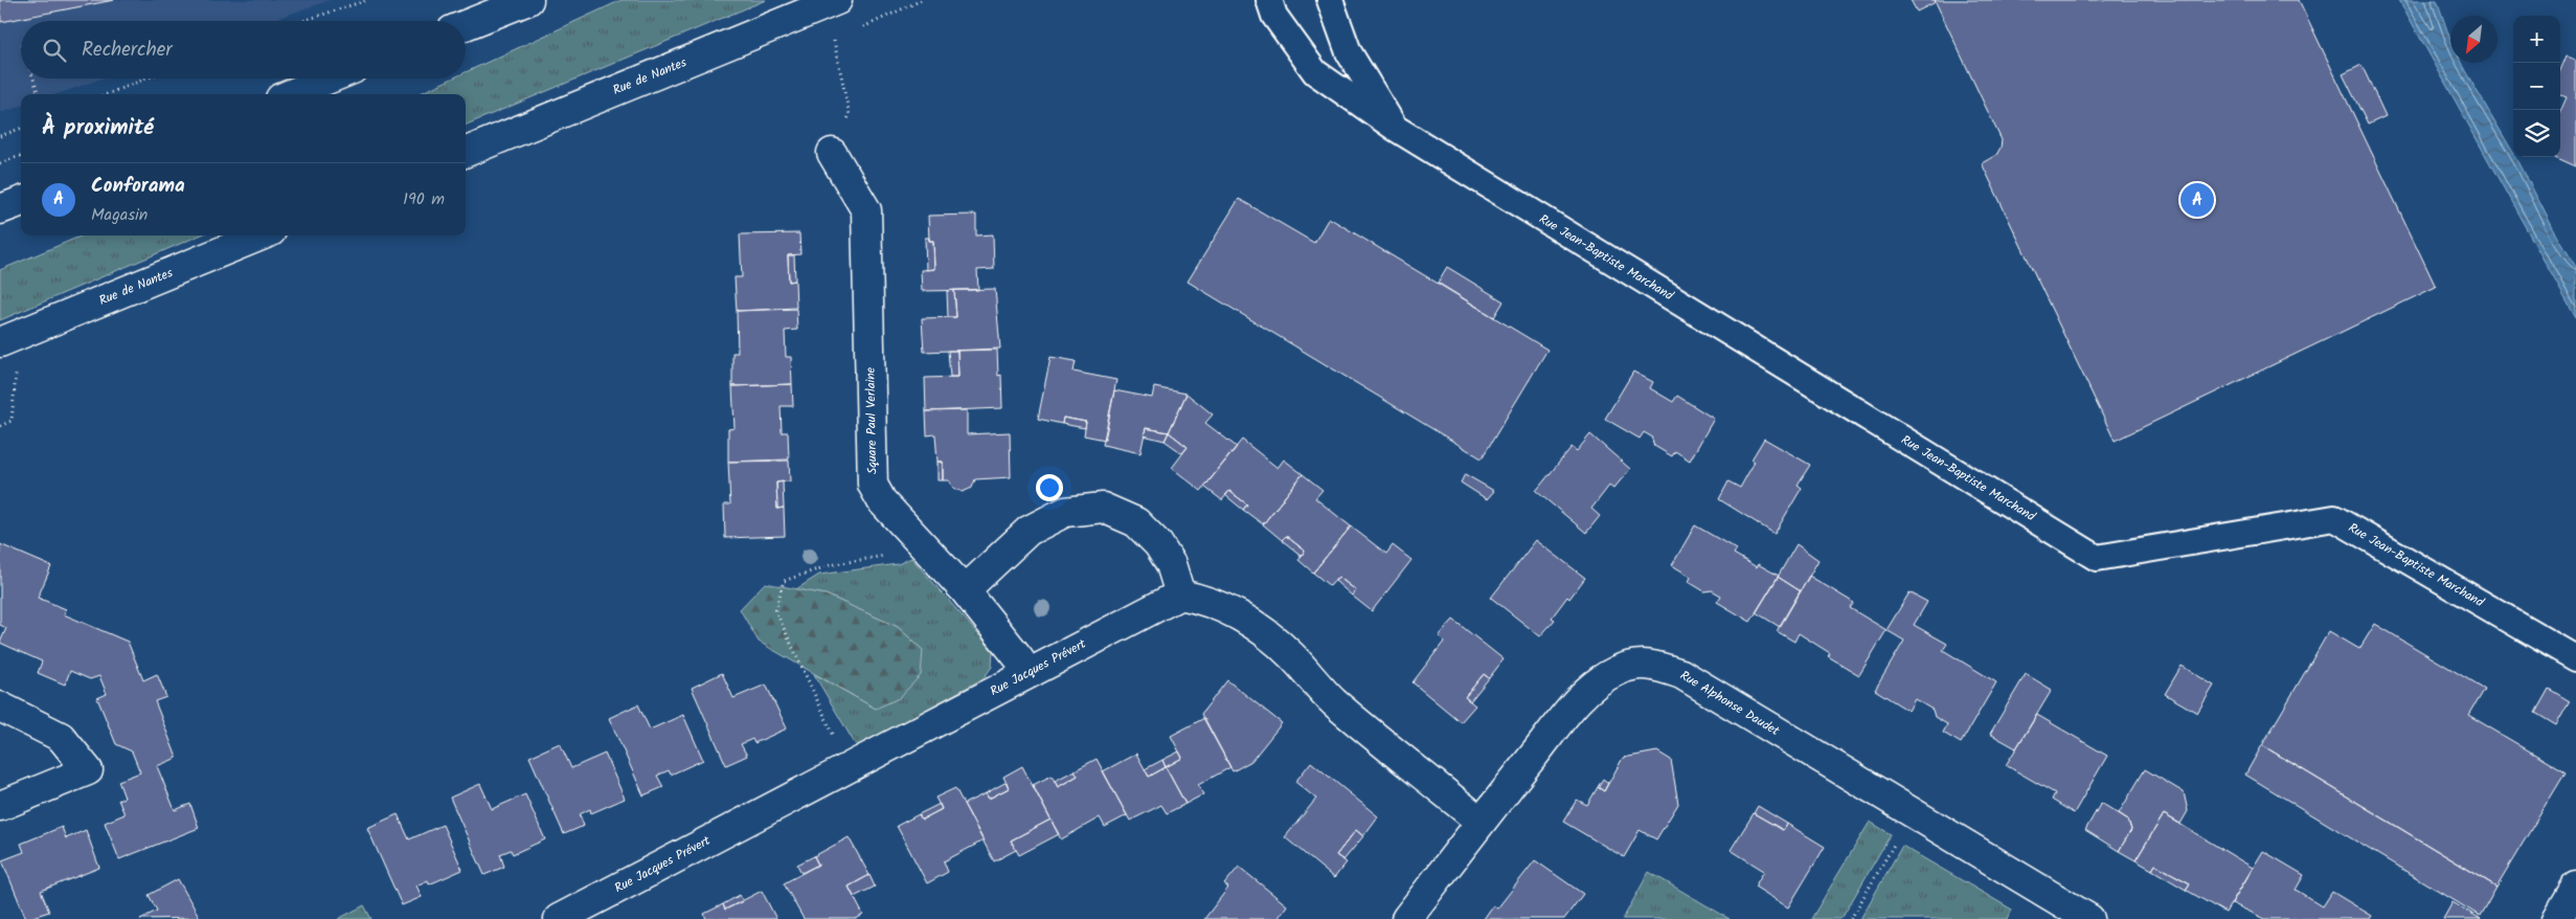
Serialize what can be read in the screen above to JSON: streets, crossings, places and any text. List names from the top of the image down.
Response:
{
  "streets": {
    "street": [
      "Rue de Nantes",
      "Square Paul Verlaine",
      "Rue Jacques Prévert",
      "Rue Alphonse Daudet"
    ],
    "lane": ["Rue Jean-Baptiste Marchand"]
  },
  "crossings": [
    ["Square Paul Verlaine", "Rue Jacques Prévert"]
  ],
  "north": "bottom left",
  "page": {
    "map_buttons": ["+", "−"],
    "search": "Rechercher",
    "heading": "À proximité",
    "list": [
      {
        "mark": "A",
        "name": "Conforama",
        "note": "Magasin",
        "value": "190 m"
      }
    ],
    "pins": "A"
  }
}
